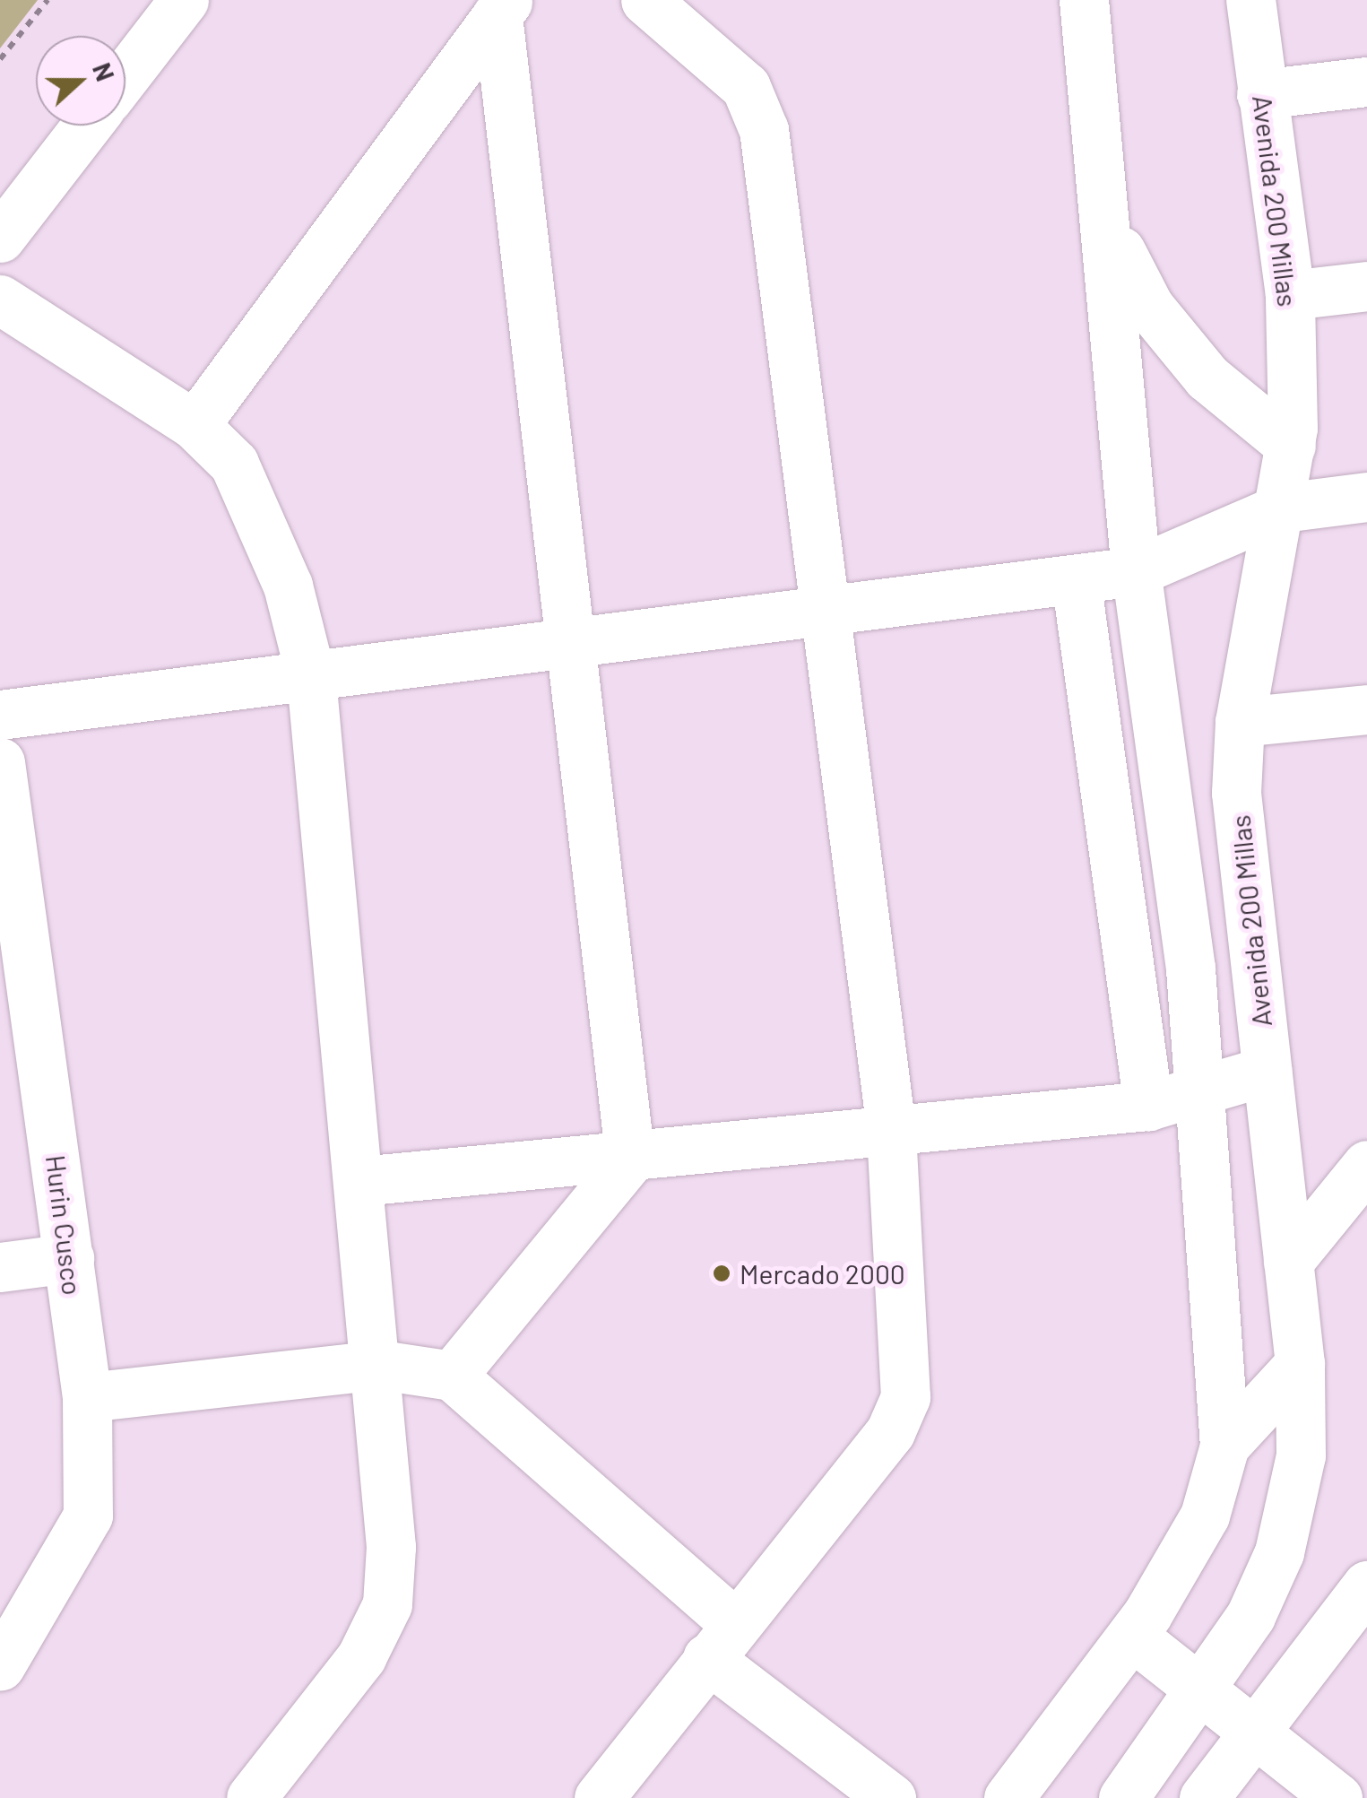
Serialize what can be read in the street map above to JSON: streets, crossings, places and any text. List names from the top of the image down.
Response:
{
  "streets": {
    "street": ["Avenida 200 Millas", "Hurin Cusco"]
  },
  "places": ["Mercado 2000"],
  "north": "right"
}
